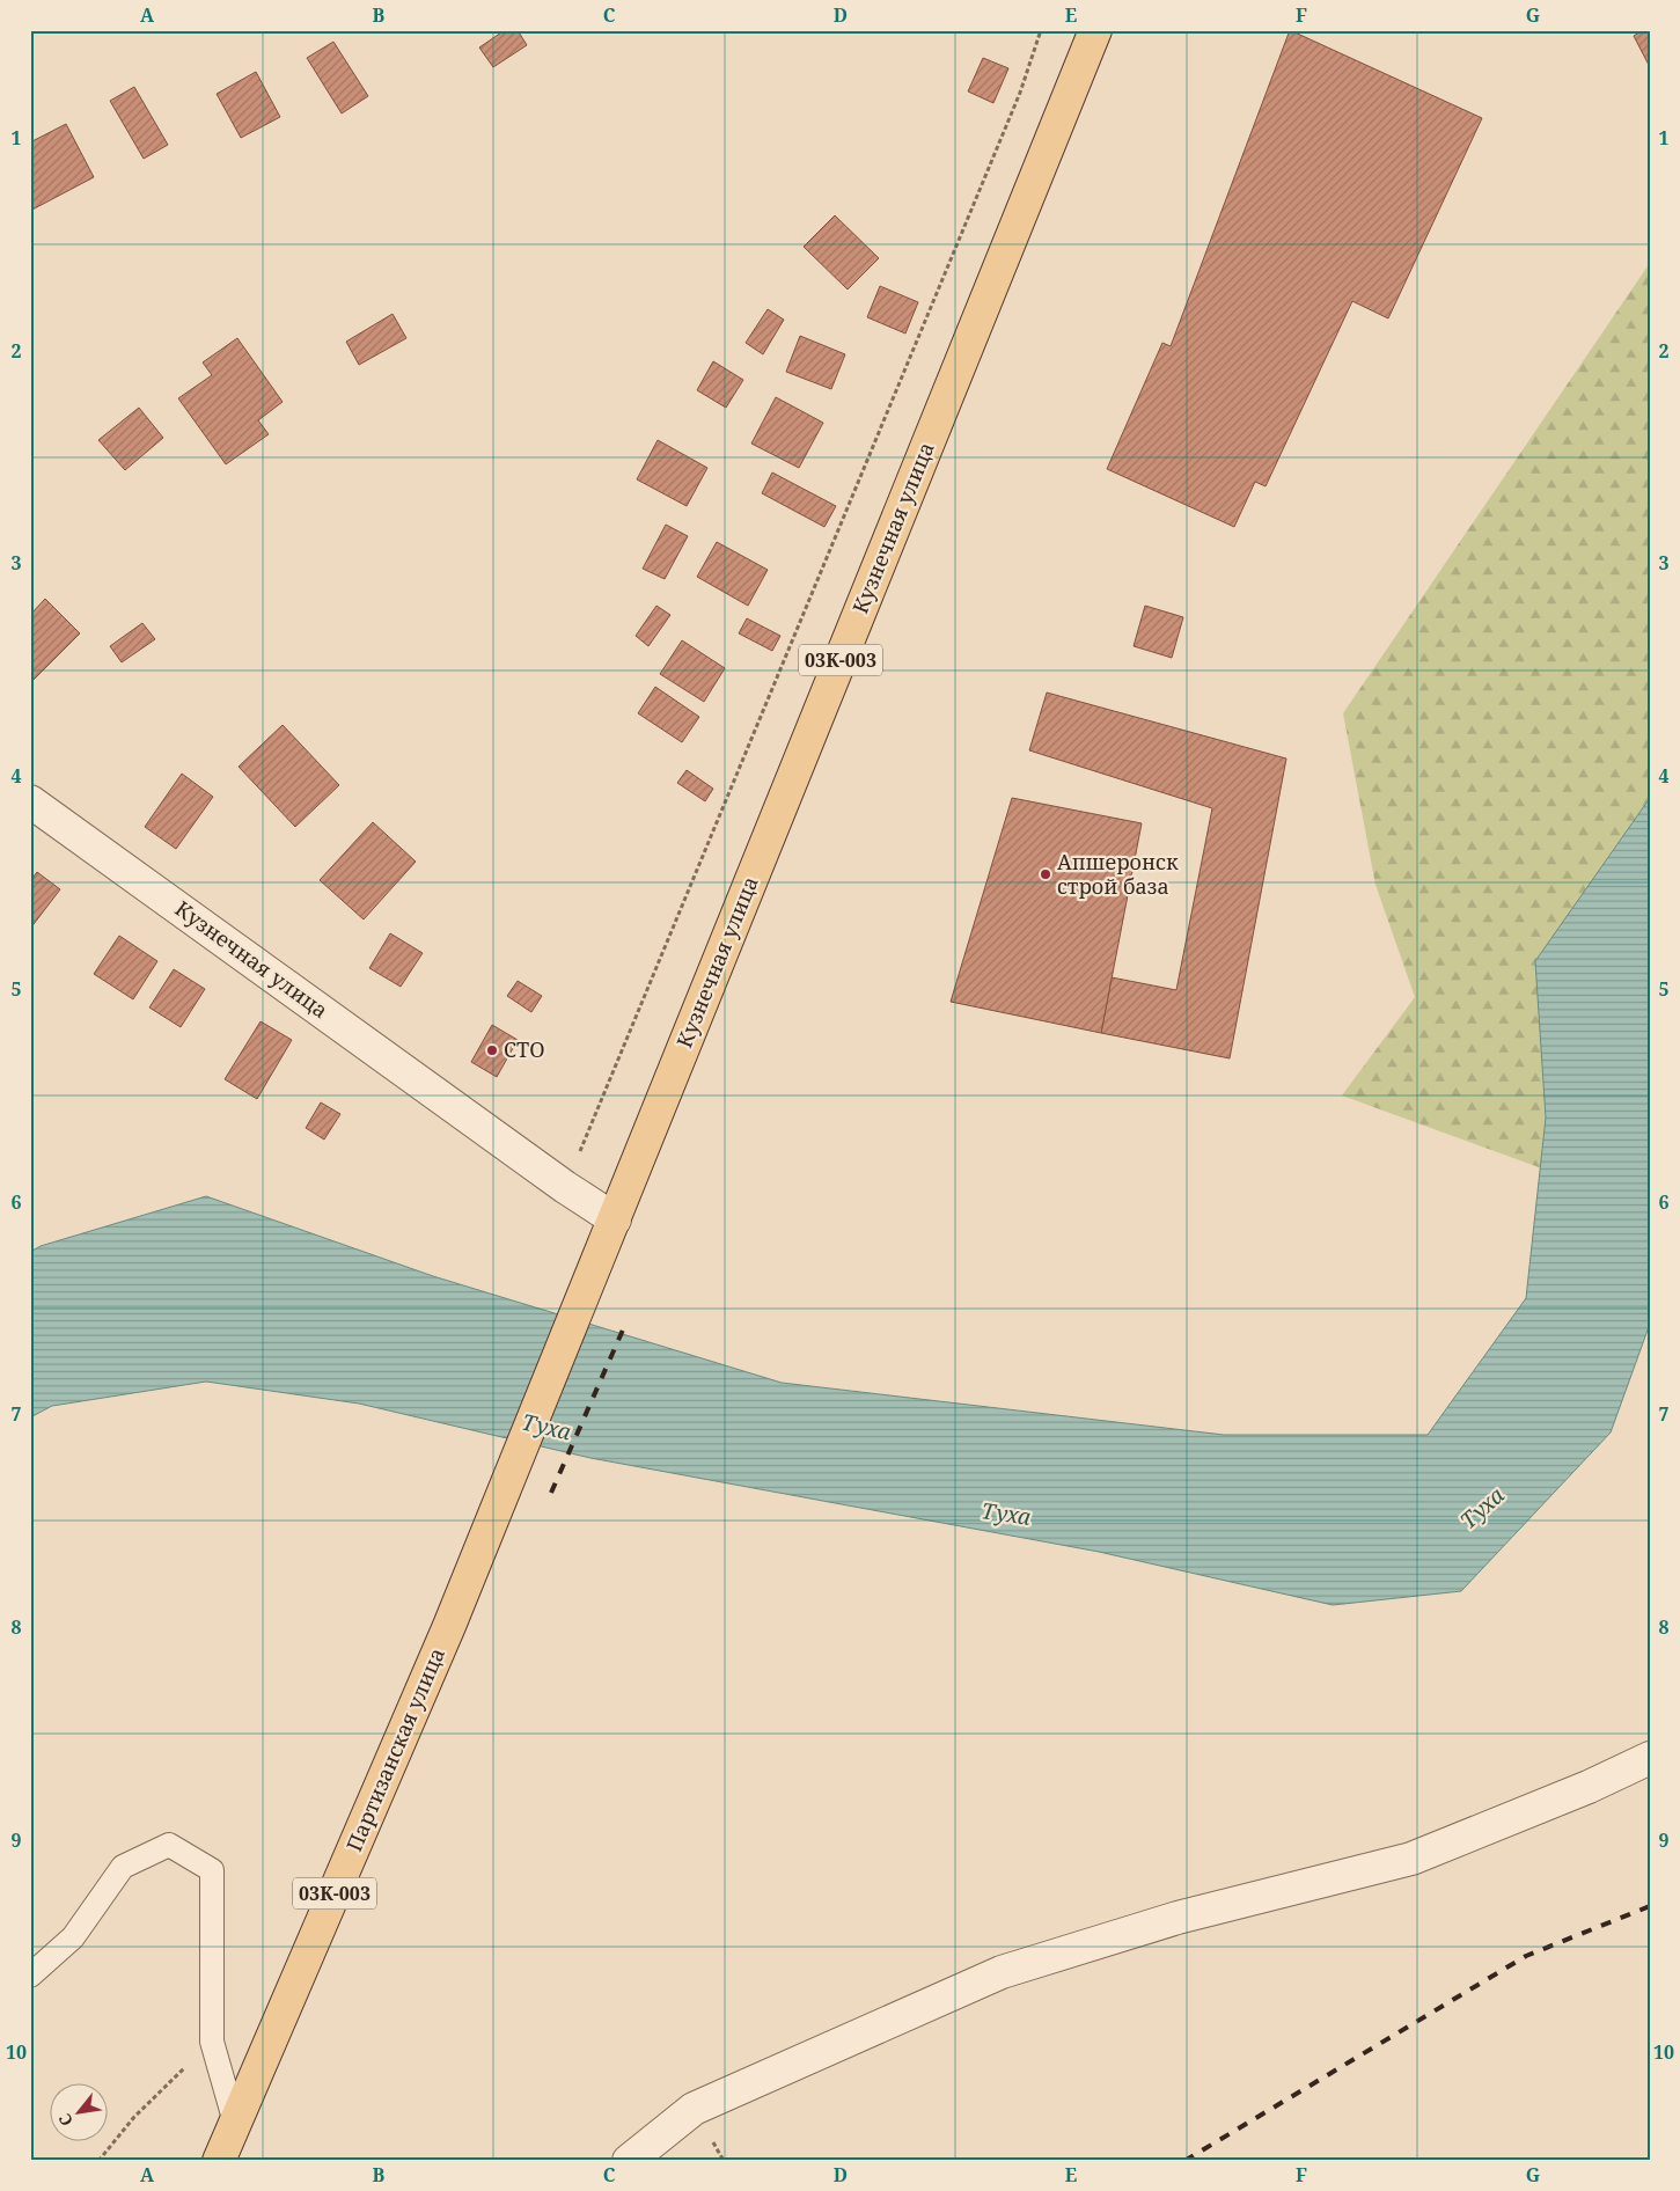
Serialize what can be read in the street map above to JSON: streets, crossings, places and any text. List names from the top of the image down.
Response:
{
  "streets": {
    "main road": ["Кузнечная улица", "03К-003", "Партизанская улица"]
  },
  "crossings": [
    ["Кузнечная улица", "Партизанская улица"]
  ],
  "water": ["Туха"],
  "places": ["Апшеронск строй база", "СТО"],
  "north": "bottom left",
  "grid": {
    "columns": [
      "A",
      "B",
      "C",
      "D",
      "E",
      "F",
      "G"
    ],
    "rows": [
      "1",
      "2",
      "3",
      "4",
      "5",
      "6",
      "7",
      "8",
      "9",
      "10"
    ]
  }
}
